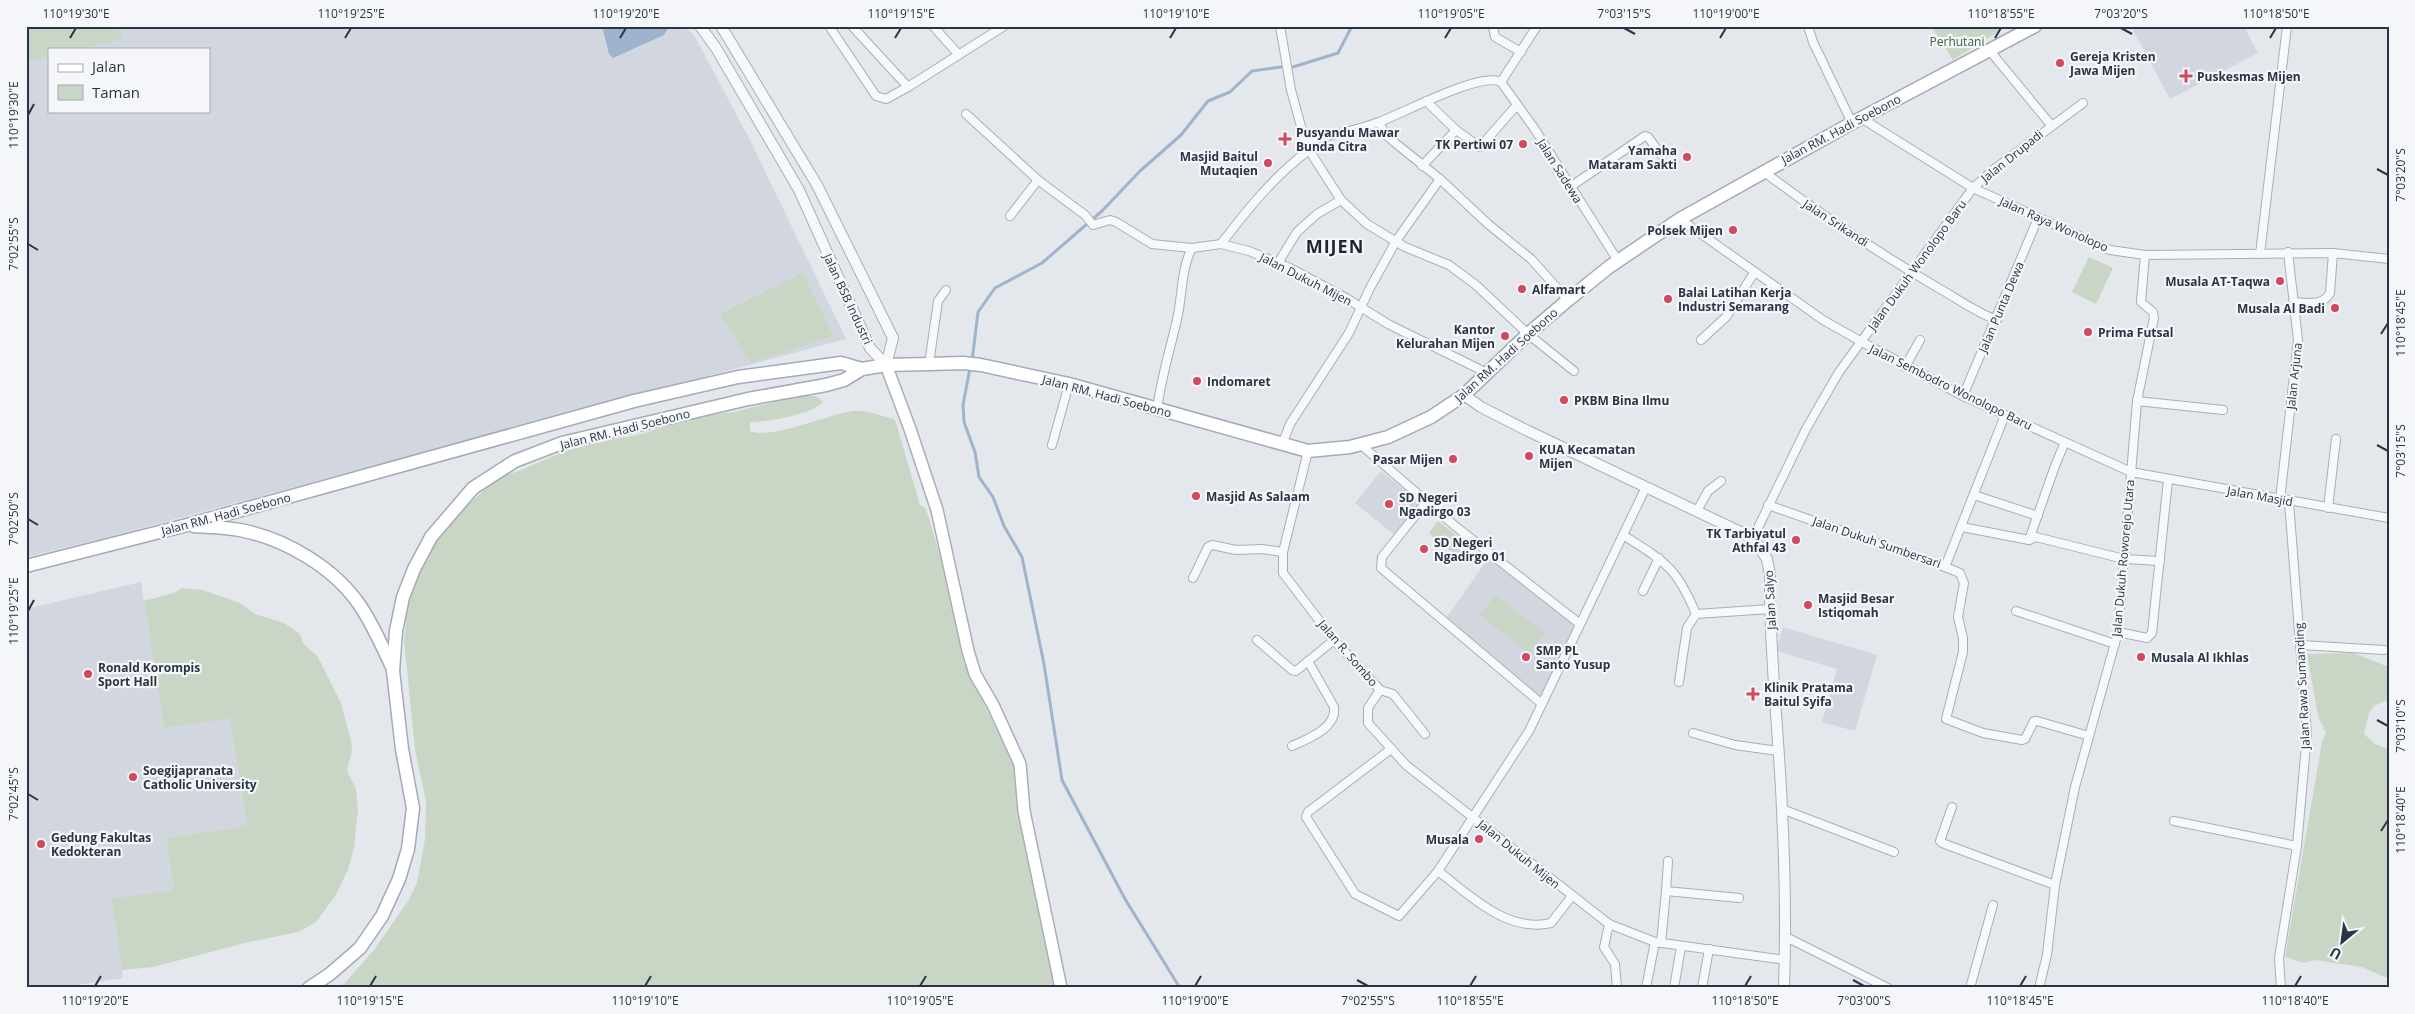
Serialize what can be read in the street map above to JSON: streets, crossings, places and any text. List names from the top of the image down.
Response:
{
  "streets": {
    "main road": ["Jalan RM. Hadi Soebono"],
    "street": [
      "Jalan Drupadi",
      "Jalan Sadewa",
      "Jalan Srikandi",
      "Jalan Raya Wonolopo",
      "Jalan Dukuh Wonolopo Baru",
      "Jalan Dukuh Mijen",
      "Jalan BSB Industri",
      "Jalan Punta Dewa",
      "Jalan Arjuna",
      "Jalan Sembodro Wonolopo Baru",
      "Jalan Masjid",
      "Jalan Dukuh Sumbersari",
      "Jalan Dukuh Roworejo Utara",
      "Jalan Salyo",
      "Jalan R. Sombo",
      "Jalan Rawa Sumanding"
    ]
  },
  "crossings": [
    ["Jalan RM. Hadi Soebono", "Jalan Drupadi"],
    ["Jalan RM. Hadi Soebono", "Jalan Sadewa"],
    ["Jalan RM. Hadi Soebono", "Jalan Srikandi"],
    ["Jalan RM. Hadi Soebono", "Jalan Raya Wonolopo"],
    ["Jalan RM. Hadi Soebono", "Jalan Dukuh Mijen"],
    ["Jalan RM. Hadi Soebono", "Jalan BSB Industri"],
    ["Jalan RM. Hadi Soebono", "Jalan Sembodro Wonolopo Baru"],
    ["Jalan RM. Hadi Soebono", "Jalan Salyo"],
    ["Jalan RM. Hadi Soebono", "Jalan R. Sombo"],
    ["Jalan Drupadi", "Jalan Raya Wonolopo"],
    ["Jalan Drupadi", "Jalan Dukuh Wonolopo Baru"],
    ["Jalan Srikandi", "Jalan Dukuh Wonolopo Baru"],
    ["Jalan Srikandi", "Jalan Punta Dewa"],
    ["Jalan Raya Wonolopo", "Jalan Dukuh Wonolopo Baru"],
    ["Jalan Raya Wonolopo", "Jalan Punta Dewa"],
    ["Jalan Raya Wonolopo", "Jalan Arjuna"],
    ["Jalan Dukuh Wonolopo Baru", "Jalan Sembodro Wonolopo Baru"],
    ["Jalan Dukuh Mijen", "Jalan Salyo"],
    ["Jalan Dukuh Mijen", "Jalan R. Sombo"],
    ["Jalan Punta Dewa", "Jalan Sembodro Wonolopo Baru"],
    ["Jalan Arjuna", "Jalan Masjid"],
    ["Jalan Sembodro Wonolopo Baru", "Jalan Masjid"],
    ["Jalan Sembodro Wonolopo Baru", "Jalan Dukuh Sumbersari"],
    ["Jalan Sembodro Wonolopo Baru", "Jalan Dukuh Roworejo Utara"],
    ["Jalan Masjid", "Jalan Dukuh Roworejo Utara"],
    ["Jalan Masjid", "Jalan Rawa Sumanding"]
  ],
  "districts": ["MIJEN"],
  "parks": ["Perhutani"],
  "places": {
    "other": [
      "Gereja Kristen Jawa Mijen",
      "TK Pertiwi 07",
      "Yamaha Mataram Sakti",
      "Masjid Baitul Mutaqien",
      "Polsek Mijen",
      "Musala AT-Taqwa",
      "Alfamart",
      "Balai Latihan Kerja Industri Semarang",
      "Musala Al Badi",
      "Prima Futsal",
      "Kantor Kelurahan Mijen",
      "Indomaret",
      "PKBM Bina Ilmu",
      "KUA Kecamatan Mijen",
      "Pasar Mijen",
      "Masjid As Salaam",
      "SD Negeri Ngadirgo 03",
      "TK Tarbiyatul Athfal 43",
      "SD Negeri Ngadirgo 01",
      "Masjid Besar Istiqomah",
      "SMP PL Santo Yusup",
      "Musala Al Ikhlas",
      "Ronald Korompis Sport Hall",
      "Soegijapranata Catholic University",
      "Musala",
      "Gedung Fakultas Kedokteran"
    ],
    "health": ["Puskesmas Mijen", "Pusyandu Mawar Bunda Citra", "Klinik Pratama Baitul Syifa"]
  },
  "legend": ["Jalan", "Taman"],
  "north": "bottom left",
  "coordinates": [
    "110°19'30\"E",
    "110°19'25\"E",
    "110°19'20\"E",
    "110°19'15\"E",
    "110°19'10\"E",
    "110°19'05\"E",
    "7°03'15\"S",
    "110°19'00\"E",
    "110°18'55\"E",
    "7°03'20\"S",
    "110°18'50\"E",
    "7°02'55\"S",
    "110°18'45\"E",
    "7°02'50\"S",
    "7°03'10\"S",
    "7°02'45\"S",
    "110°18'40\"E",
    "7°03'00\"S"
  ]
}
